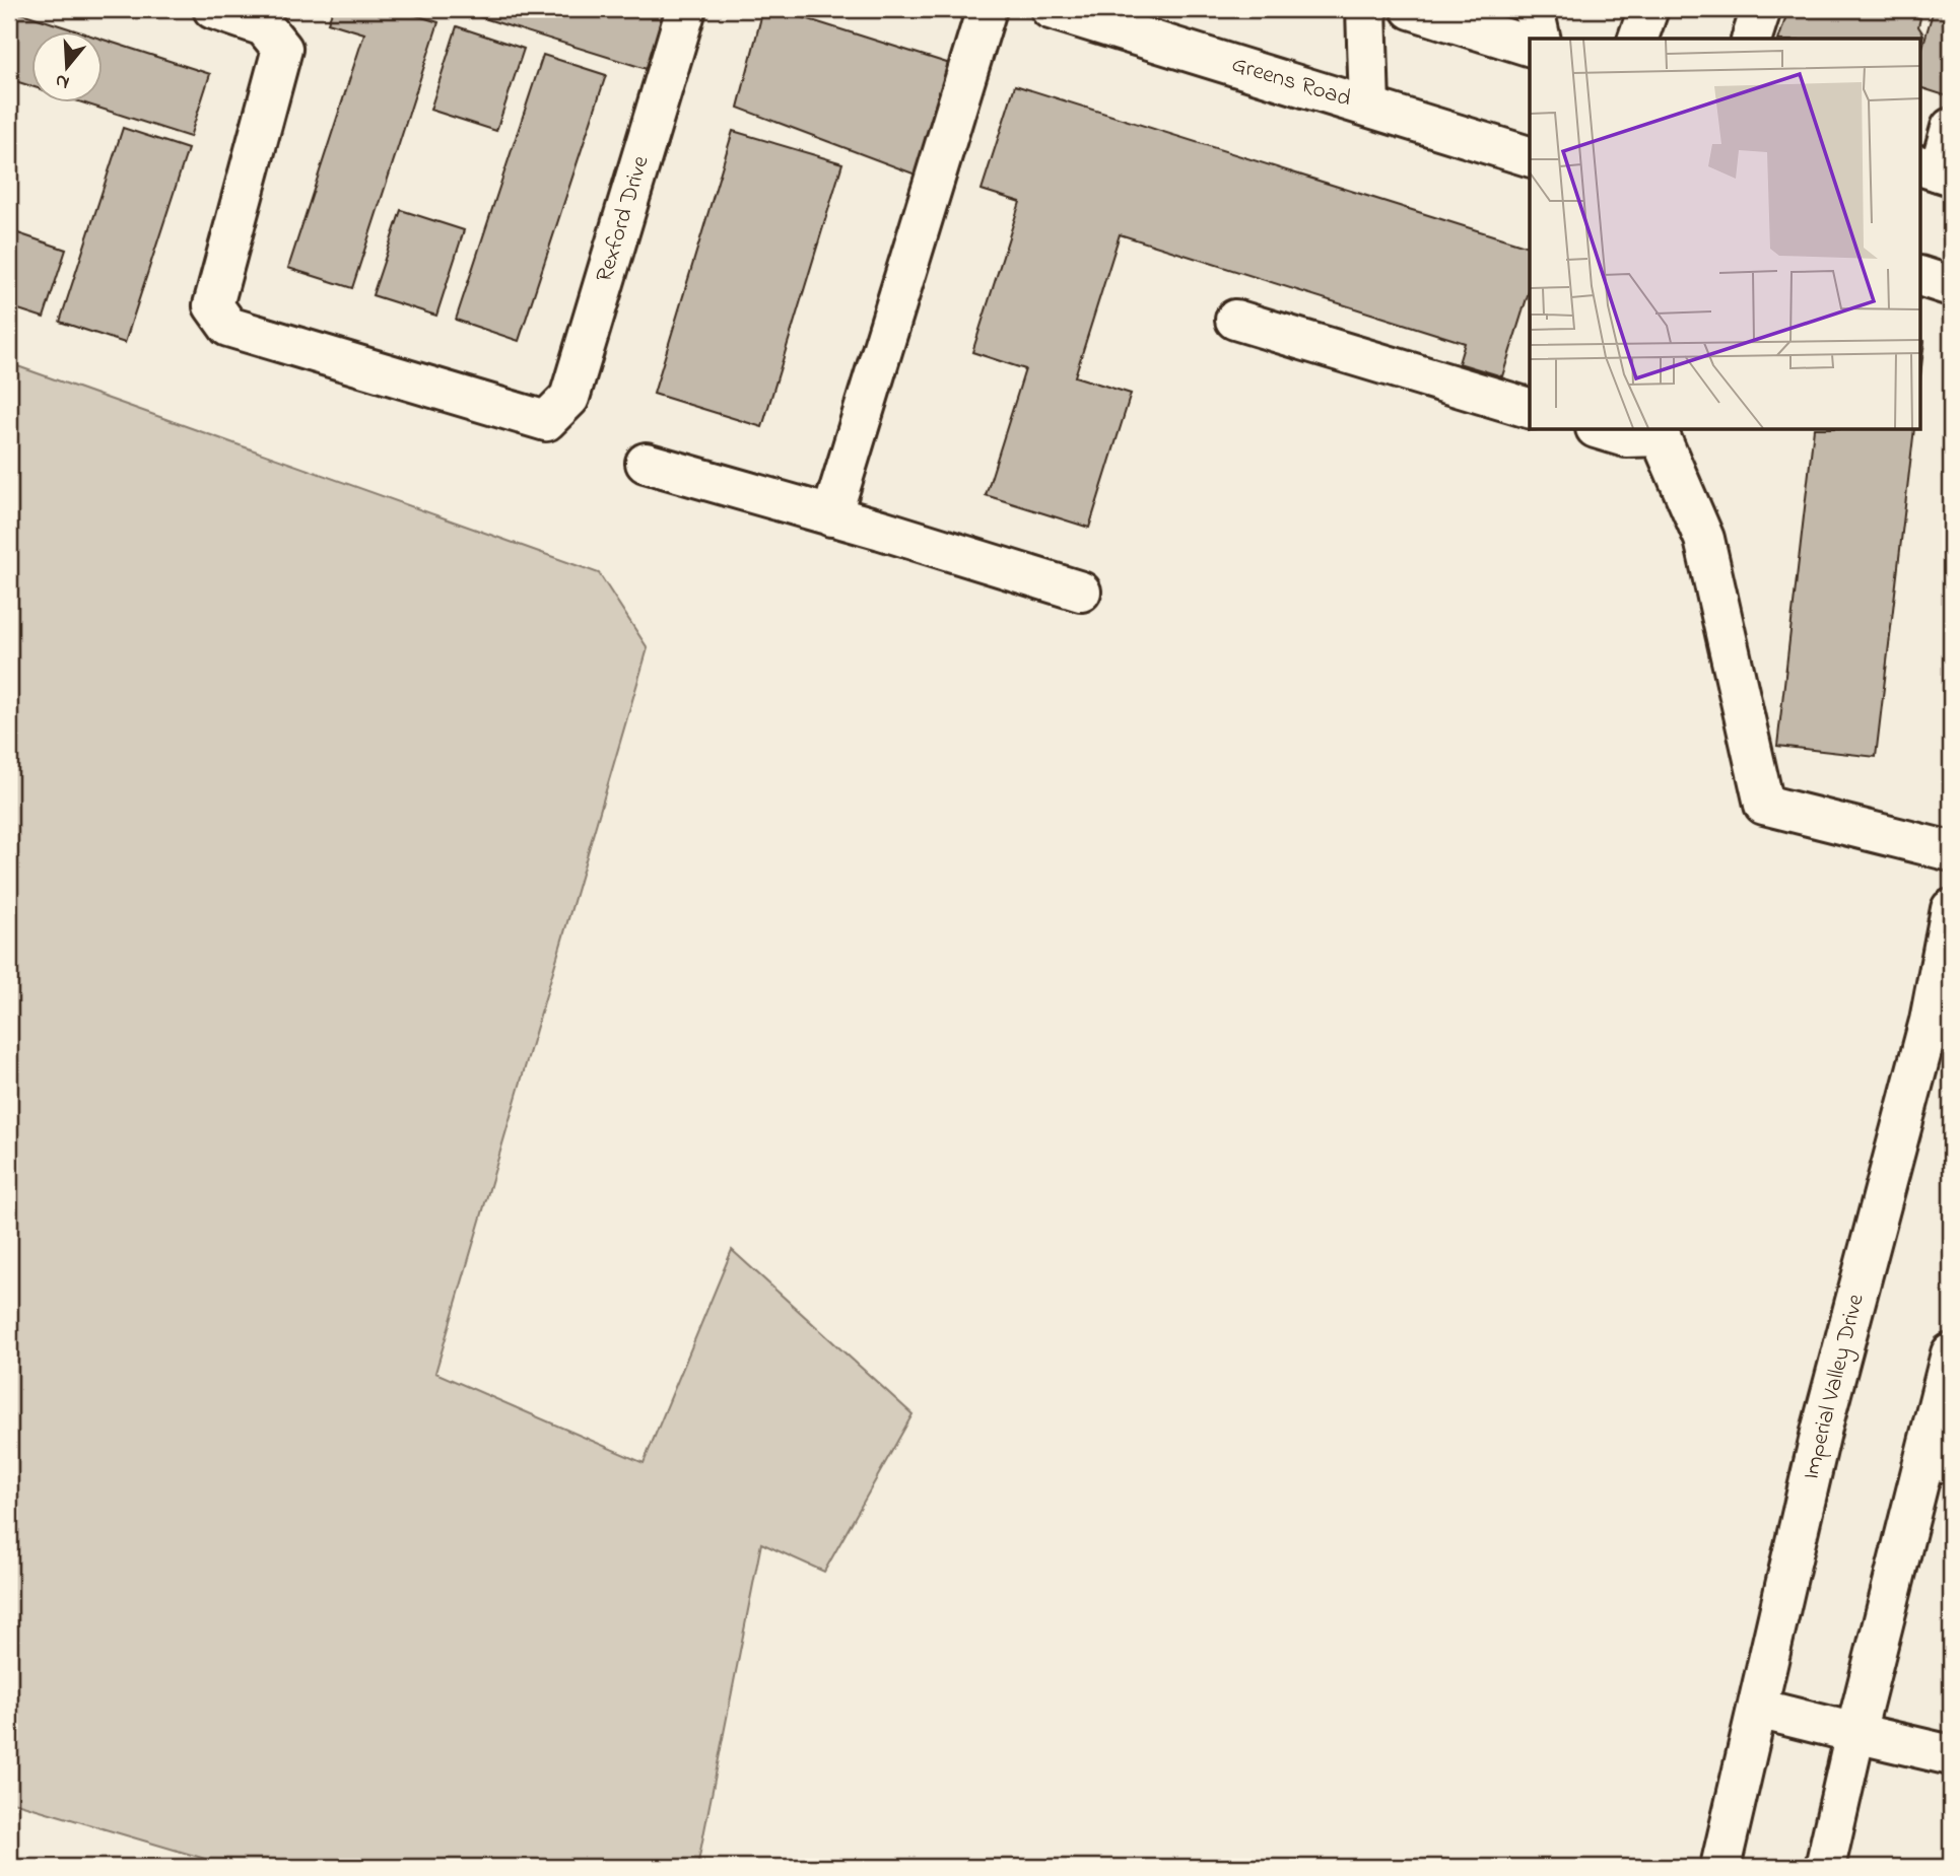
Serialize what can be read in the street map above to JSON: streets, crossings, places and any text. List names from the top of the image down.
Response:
{
  "streets": {
    "main road": ["Greens Road", "Rexford Drive", "Imperial Valley Drive"]
  },
  "north": "bottom"
}
